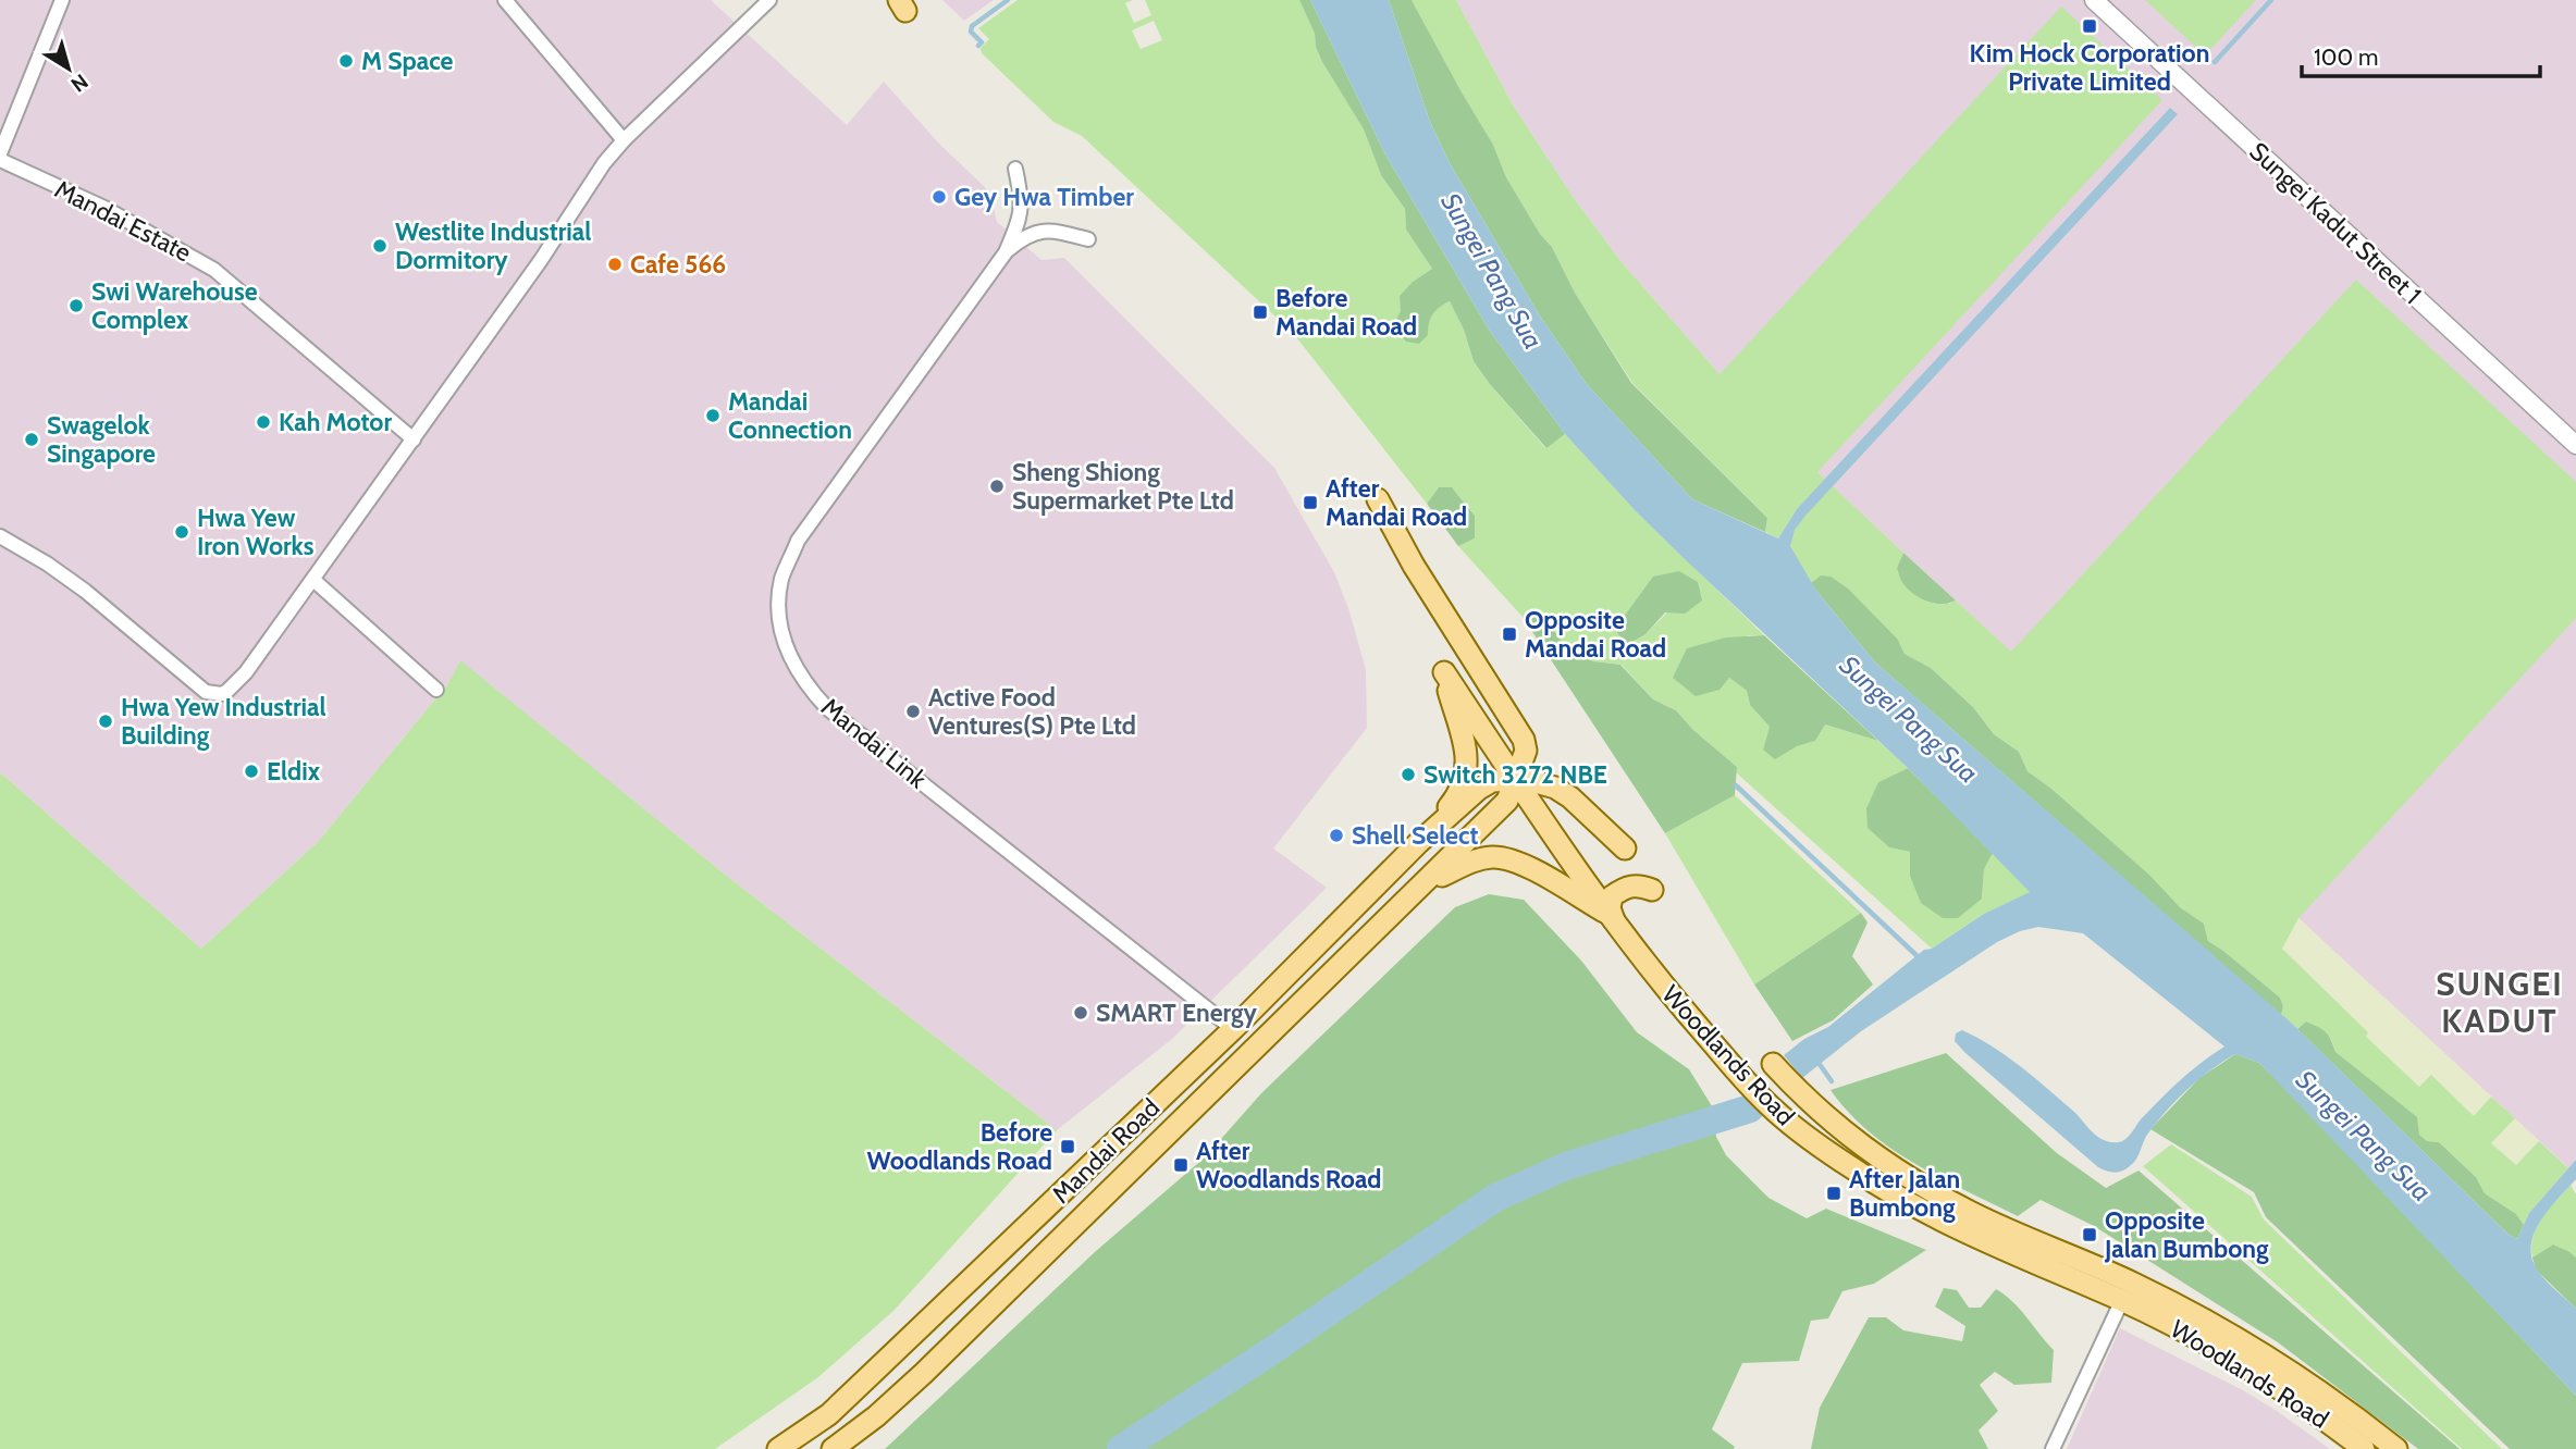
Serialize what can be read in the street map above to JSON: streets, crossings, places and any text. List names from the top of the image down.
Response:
{
  "streets": {
    "main road": ["Woodlands Road", "Mandai Road"],
    "street": ["Mandai Estate", "Sungei Kadut Street 1", "Mandai Link"]
  },
  "crossings": [
    ["Mandai Link", "Mandai Road"],
    ["Woodlands Road", "Mandai Road"]
  ],
  "districts": ["SUNGEI KADUT"],
  "water": ["Sungei Pang Sua"],
  "places": {
    "transit": [
      "Kim Hock Corporation Private Limited",
      "Before Mandai Road",
      "After Mandai Road",
      "Opposite Mandai Road",
      "Before Woodlands Road",
      "After Woodlands Road",
      "After Jalan Bumbong",
      "Opposite Jalan Bumbong"
    ],
    "other": [
      "M Space",
      "Gey Hwa Timber",
      "Westlite Industrial Dormitory",
      "Cafe 566",
      "Swi Warehouse Complex",
      "Mandai Connection",
      "Kah Motor",
      "Swagelok Singapore",
      "Sheng Shiong Supermarket Pte Ltd",
      "Hwa Yew Iron Works",
      "Active Food Ventures(S) Pte Ltd",
      "Hwa Yew Industrial Building",
      "Eldix",
      "Switch 3272 NBE",
      "Shell Select",
      "SMART Energy"
    ]
  },
  "scale_bar": "100 m",
  "north": "bottom right"
}
